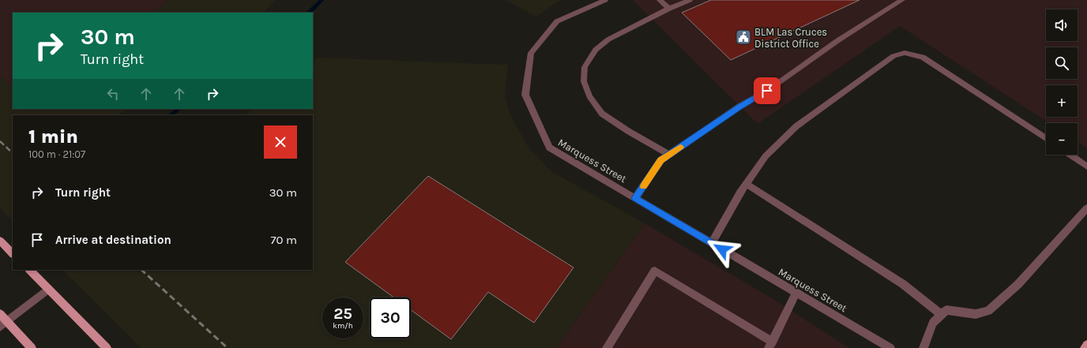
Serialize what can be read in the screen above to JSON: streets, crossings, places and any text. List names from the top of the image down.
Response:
{
  "streets": {
    "street": ["Marquess Street"]
  },
  "places": {
    "public building": ["BLM Las Cruces District Office"]
  },
  "page": {
    "map_buttons": ["+", "−"],
    "turn": ["30 m", "Turn right"],
    "heading": ["1 min", "100 m · 21:07"],
    "list": [
      {
        "name": "Turn right",
        "value": "30 m"
      },
      {
        "name": "Arrive at destination",
        "value": "70 m"
      }
    ],
    "speed": "25 km/h",
    "limit": "30"
  }
}
